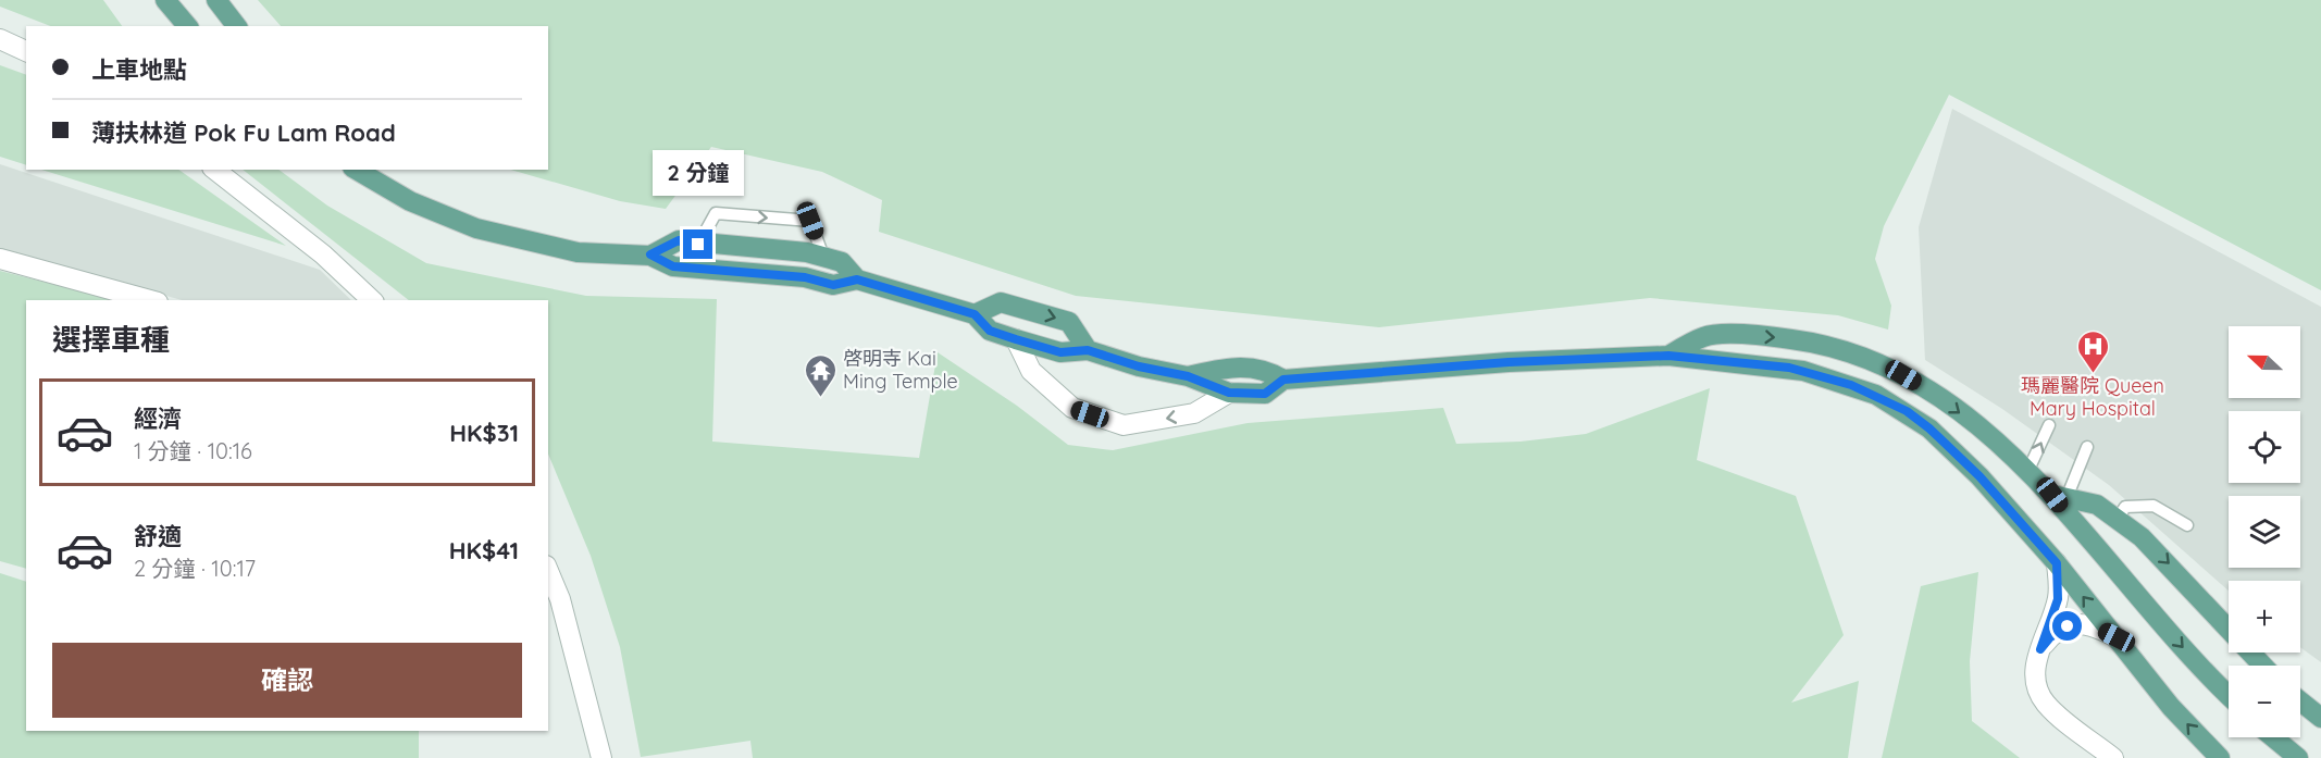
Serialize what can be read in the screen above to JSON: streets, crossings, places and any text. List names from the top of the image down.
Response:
{
  "places": {
    "hospital": ["瑪麗醫院 Queen Mary Hospital"],
    "temple": ["啓明寺 Kai Ming Temple"]
  },
  "north": "left",
  "page": {
    "banner": ["上車地點", "薄扶林道 Pok Fu Lam Road"],
    "bubble": "2 分鐘",
    "heading": "選擇車種",
    "map_buttons": ["+", "−"],
    "list": [
      {
        "name": "經濟",
        "note": "1 分鐘 · 10:16",
        "value": "HK$31"
      },
      {
        "name": "舒適",
        "note": "2 分鐘 · 10:17",
        "value": "HK$41"
      }
    ],
    "buttons": "確認"
  }
}
